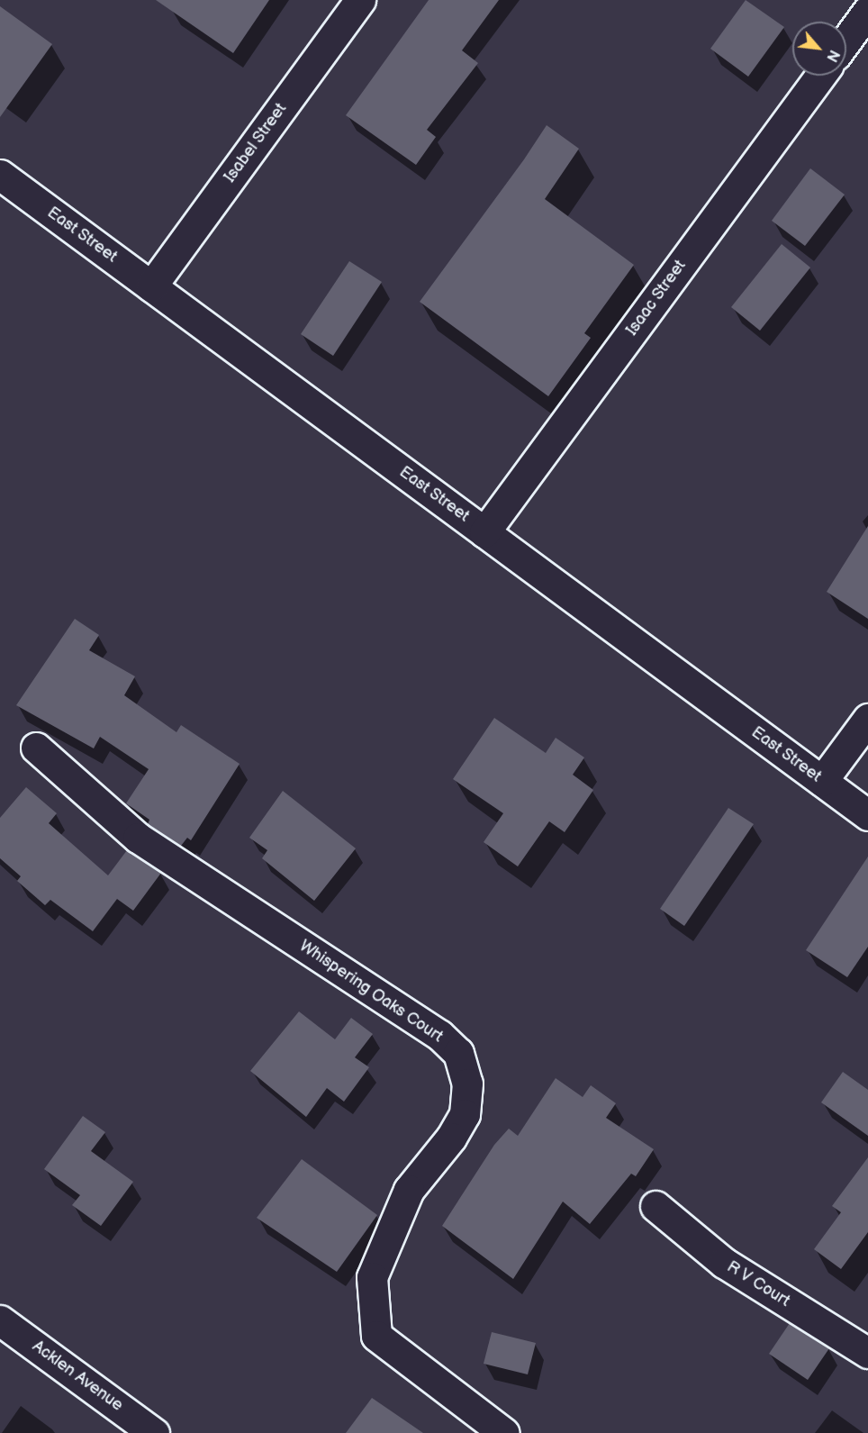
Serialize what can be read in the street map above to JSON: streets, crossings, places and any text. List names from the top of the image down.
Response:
{
  "streets": {
    "street": [
      "Isabel Street",
      "East Street",
      "Isaac Street",
      "Whispering Oaks Court",
      "R V Court",
      "Acklen Avenue"
    ]
  },
  "crossings": [
    ["Isabel Street", "East Street"],
    ["East Street", "Isaac Street"]
  ],
  "north": "bottom right"
}
